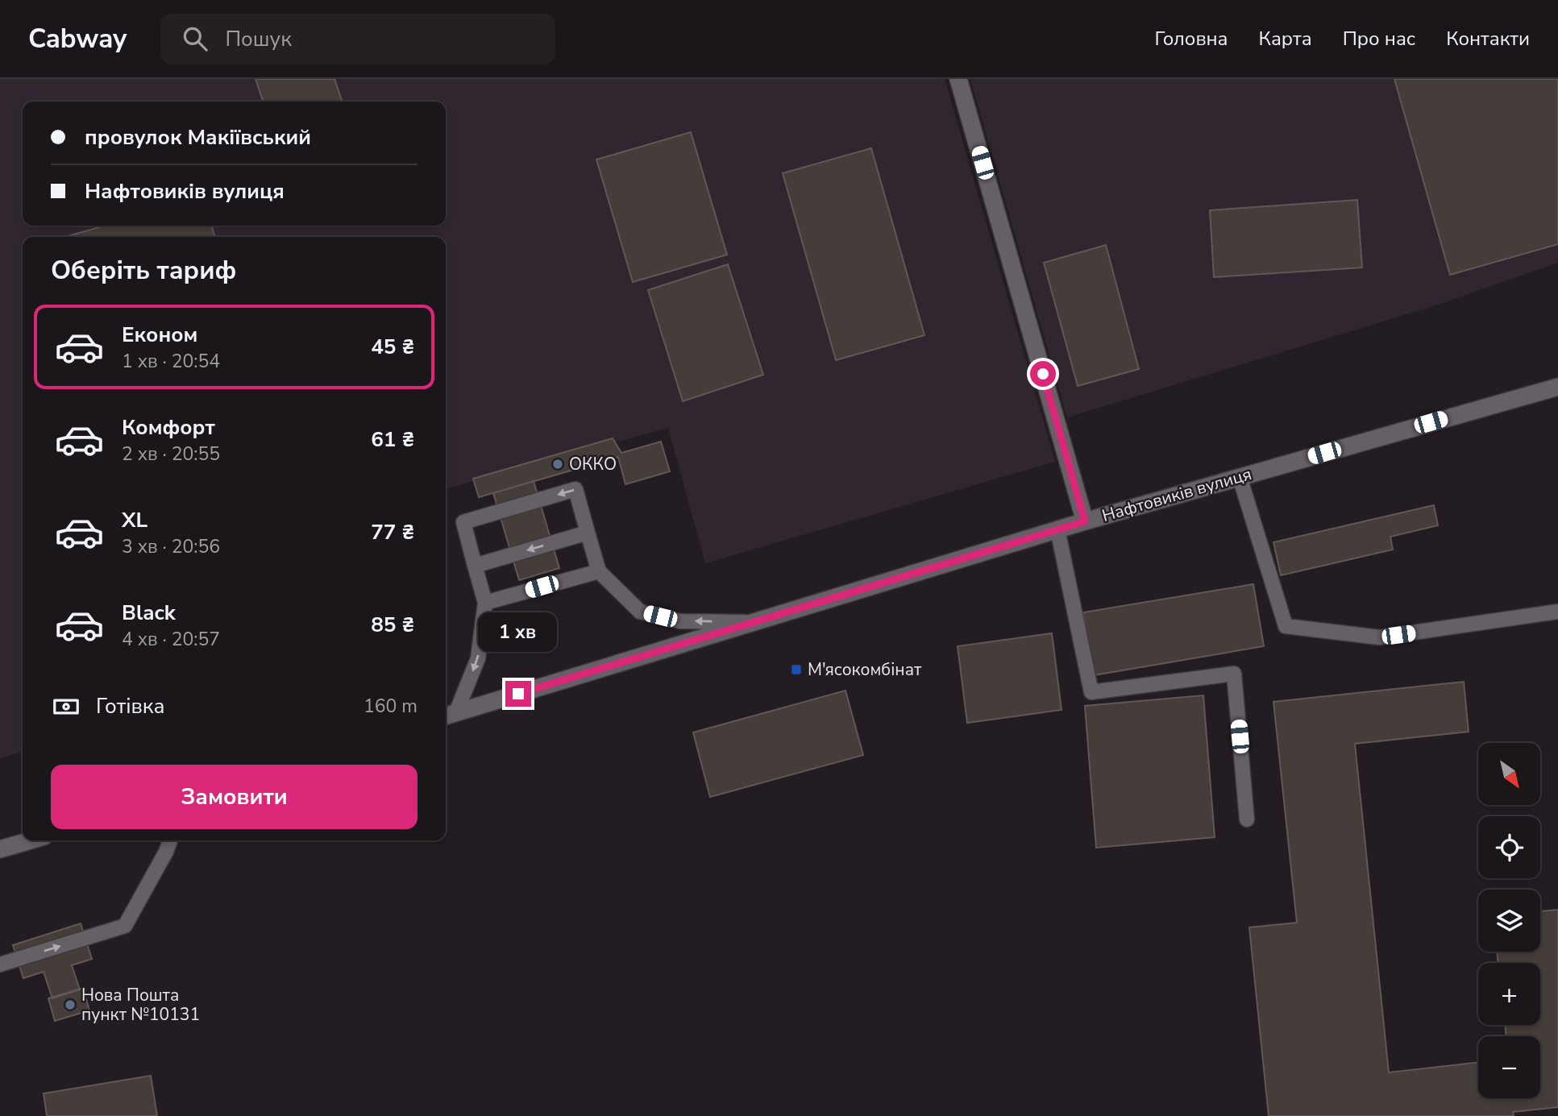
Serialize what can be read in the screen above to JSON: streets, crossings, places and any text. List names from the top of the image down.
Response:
{
  "streets": {
    "street": ["Нафтовиків вулиця"]
  },
  "places": {
    "other": ["ОККО", "Нова Пошта пункт №10131"],
    "transit": ["М'ясокомбінат"]
  },
  "north": "bottom right",
  "page": {
    "header": "Cabway",
    "search": "Пошук",
    "nav": [
      "Головна",
      "Карта",
      "Про нас",
      "Контакти"
    ],
    "banner": ["провулок Макіївський", "Нафтовиків вулиця"],
    "heading": "Оберіть тариф",
    "list": [
      {
        "name": "Економ",
        "note": "1 хв · 20:54",
        "value": "45 ₴"
      },
      {
        "name": "Комфорт",
        "note": "2 хв · 20:55",
        "value": "61 ₴"
      },
      {
        "name": "XL",
        "note": "3 хв · 20:56",
        "value": "77 ₴"
      },
      {
        "name": "Black",
        "note": "4 хв · 20:57",
        "value": "85 ₴"
      }
    ],
    "bubble": "1 хв",
    "pay": ["Готівка", "160 m"],
    "map_buttons": ["+", "−"],
    "buttons": "Замовити"
  }
}
